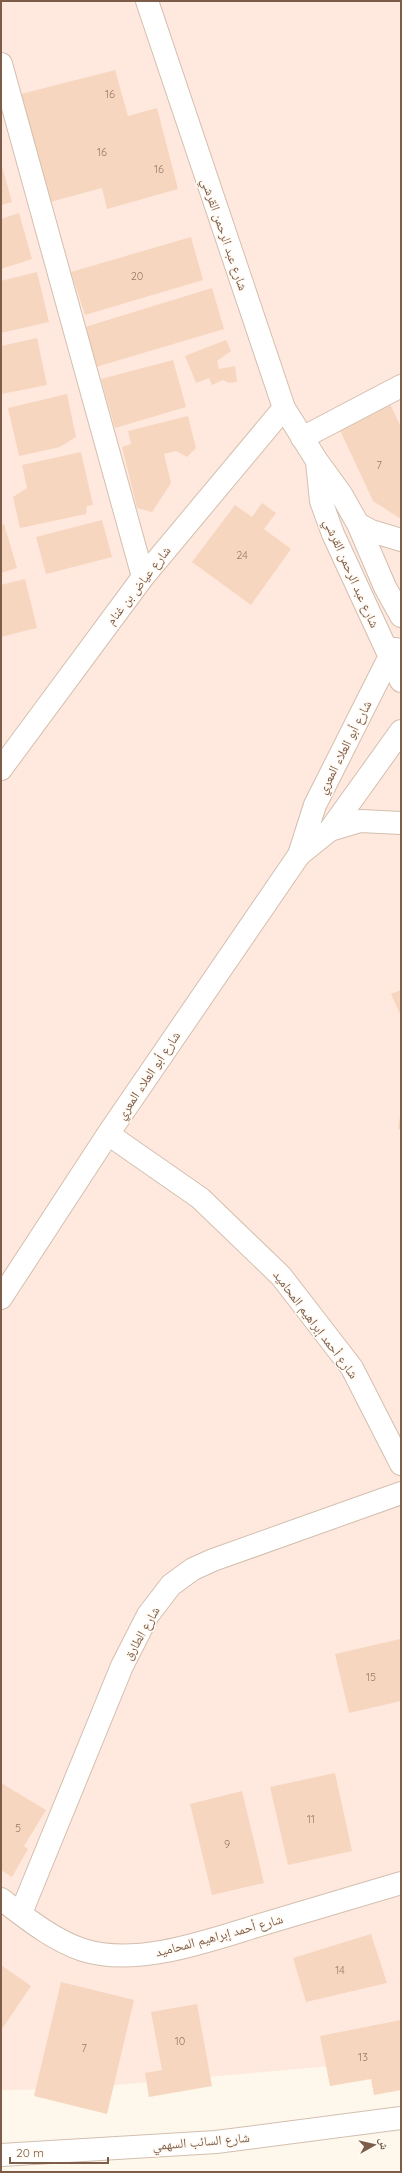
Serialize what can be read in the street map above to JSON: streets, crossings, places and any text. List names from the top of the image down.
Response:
{
  "streets": {
    "street": [
      "شارع عبد الرحمن القرشي",
      "شارع عياض بن غنام",
      "شارع أبو العلاء المعري",
      "شارع أحمد إبراهيم المحاميد",
      "شارع الطارق",
      "شارع السائب السهمي"
    ]
  },
  "crossings": [
    ["شارع عبد الرحمن القرشي", "شارع عياض بن غنام"],
    ["شارع عبد الرحمن القرشي", "شارع أبو العلاء المعري"],
    ["شارع أبو العلاء المعري", "شارع أحمد إبراهيم المحاميد"],
    ["شارع أحمد إبراهيم المحاميد", "شارع الطارق"]
  ],
  "house_numbers": [
    "16",
    "16",
    "16",
    "20",
    "7",
    "24",
    "15",
    "11",
    "5",
    "9",
    "14",
    "10",
    "7",
    "13"
  ],
  "scale_bar": "20 m",
  "north": "right"
}
